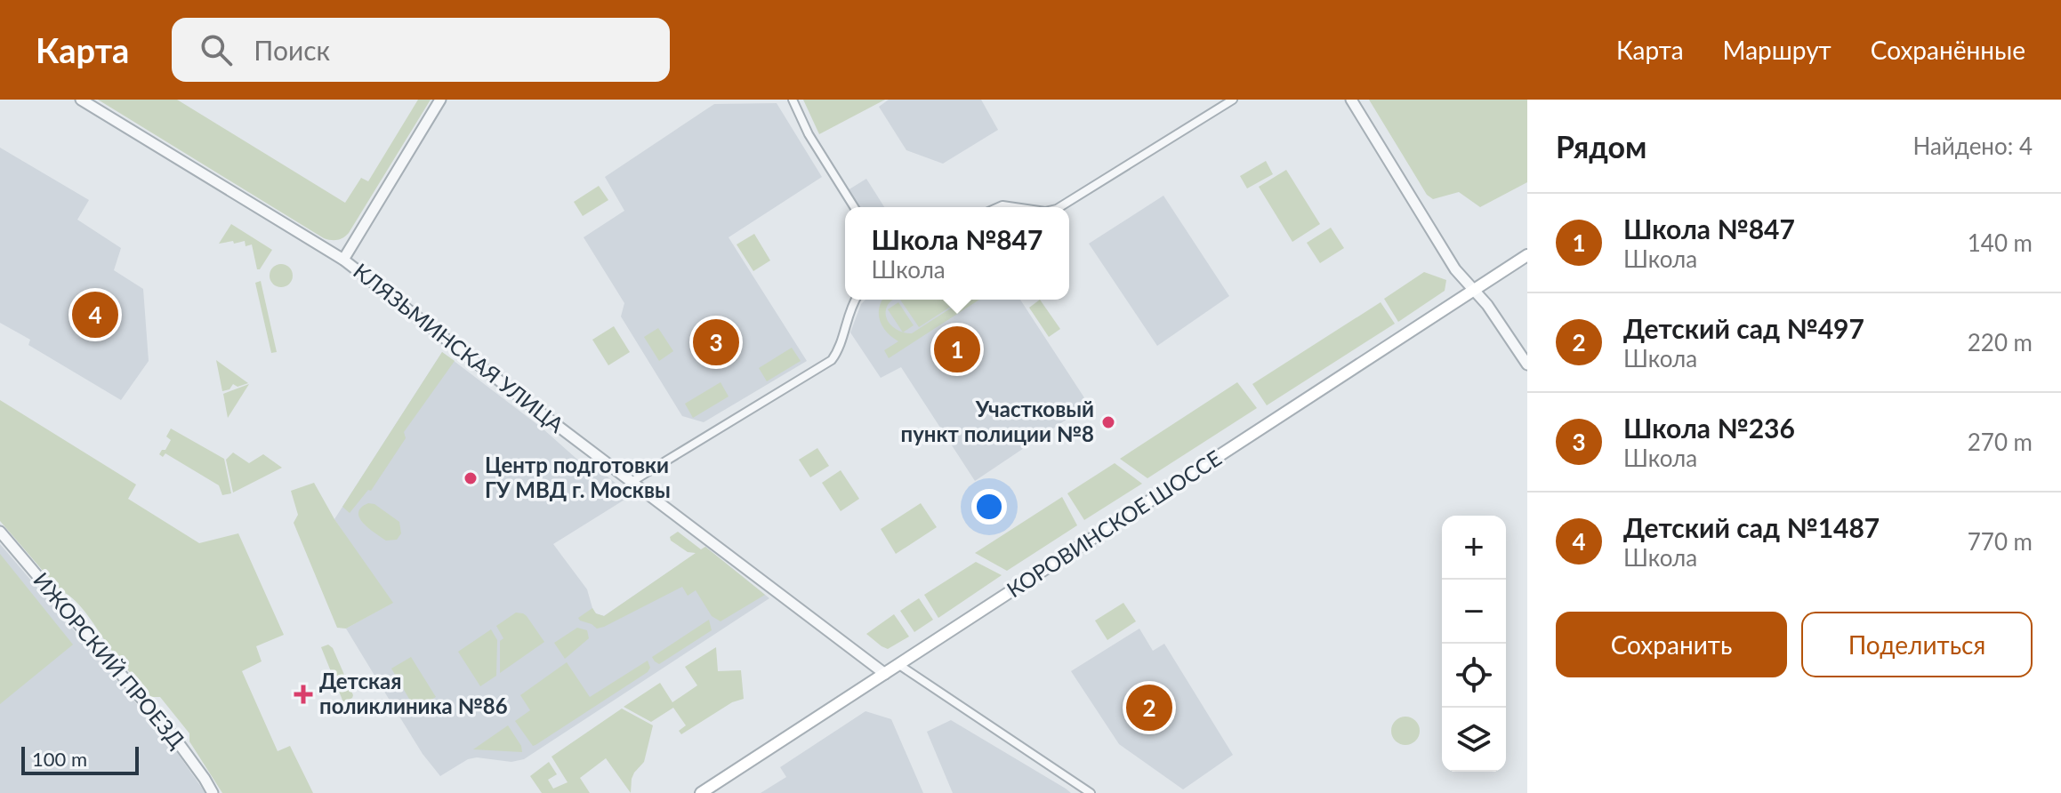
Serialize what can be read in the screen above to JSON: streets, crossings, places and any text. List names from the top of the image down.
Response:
{
  "streets": {
    "main road": ["КОРОВИНСКОЕ ШОССЕ"],
    "street": ["КЛЯЗЬМИНСКАЯ УЛИЦА", "ИЖОРСКИЙ ПРОЕЗД"]
  },
  "crossings": [
    ["КЛЯЗЬМИНСКАЯ УЛИЦА", "КОРОВИНСКОЕ ШОССЕ"]
  ],
  "places": {
    "other": ["Участковый пункт полиции №8", "Центр подготовки ГУ МВД г. Москвы"],
    "health": ["Детская поликлиника №86"]
  },
  "scale_bar": "100 m",
  "page": {
    "header": "Карта",
    "search": "Поиск",
    "nav": ["Карта", "Маршрут", "Сохранённые"],
    "heading": ["Рядом", "Найдено: 4"],
    "list": [
      {
        "mark": "1",
        "name": "Школа №847",
        "note": "Школа",
        "value": "140 m"
      },
      {
        "mark": "2",
        "name": "Детский сад №497",
        "note": "Школа",
        "value": "220 m"
      },
      {
        "mark": "3",
        "name": "Школа №236",
        "note": "Школа",
        "value": "270 m"
      },
      {
        "mark": "4",
        "name": "Детский сад №1487",
        "note": "Школа",
        "value": "770 m"
      }
    ],
    "popup": ["Школа №847", "Школа"],
    "pins": [
      "4",
      "3",
      "1",
      "2"
    ],
    "map_buttons": ["+", "−"],
    "buttons": ["Сохранить", "Поделиться"],
    "scale": "100 m"
  }
}
